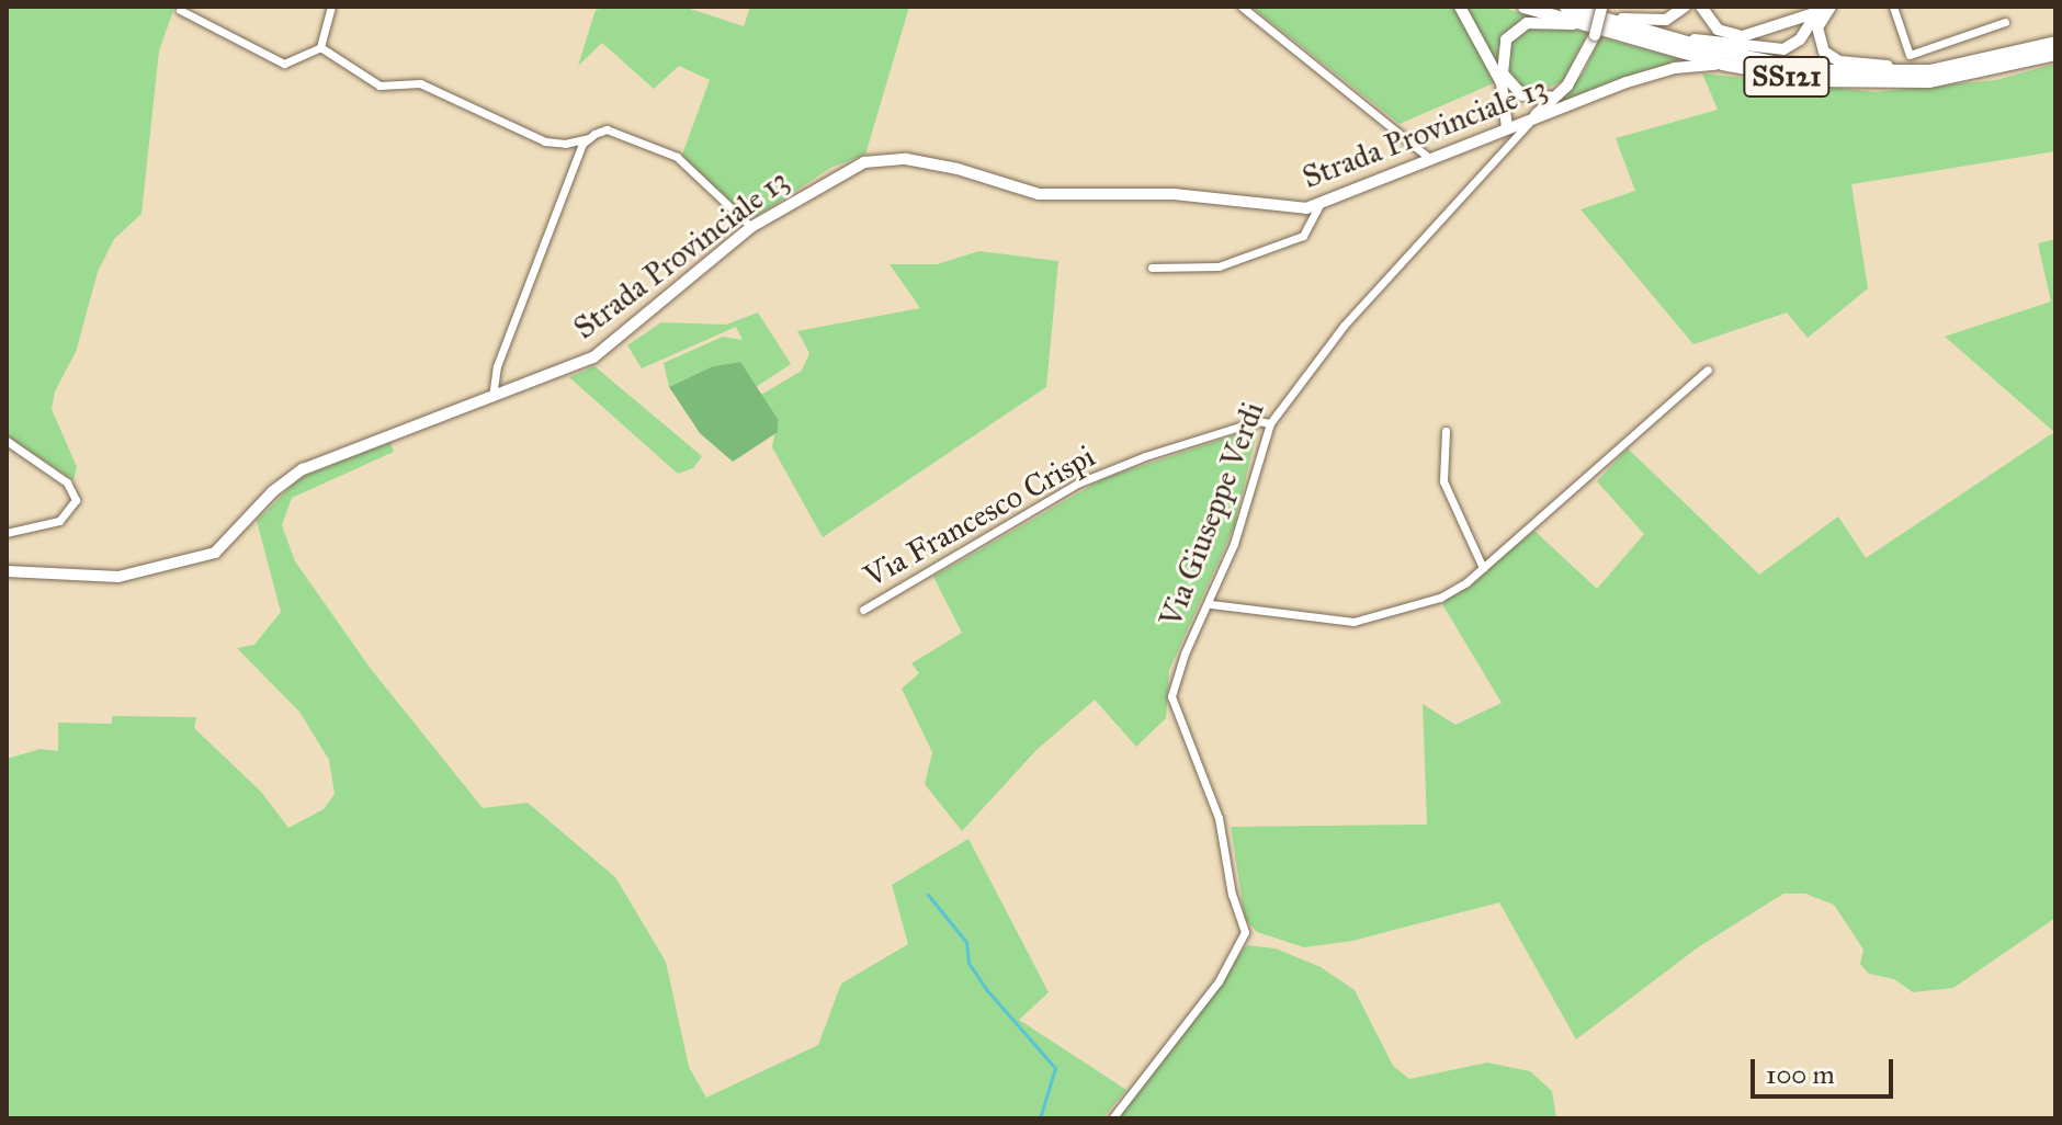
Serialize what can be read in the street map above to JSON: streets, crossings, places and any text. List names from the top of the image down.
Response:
{
  "streets": {
    "main road": ["SS121", "Strada Provinciale 13"],
    "street": ["Via Giuseppe Verdi", "Via Francesco Crispi"]
  },
  "crossings": [
    ["SS121", "Strada Provinciale 13"],
    ["Strada Provinciale 13", "Via Giuseppe Verdi"],
    ["Via Giuseppe Verdi", "Via Francesco Crispi"]
  ],
  "scale_bar": "100 m"
}
